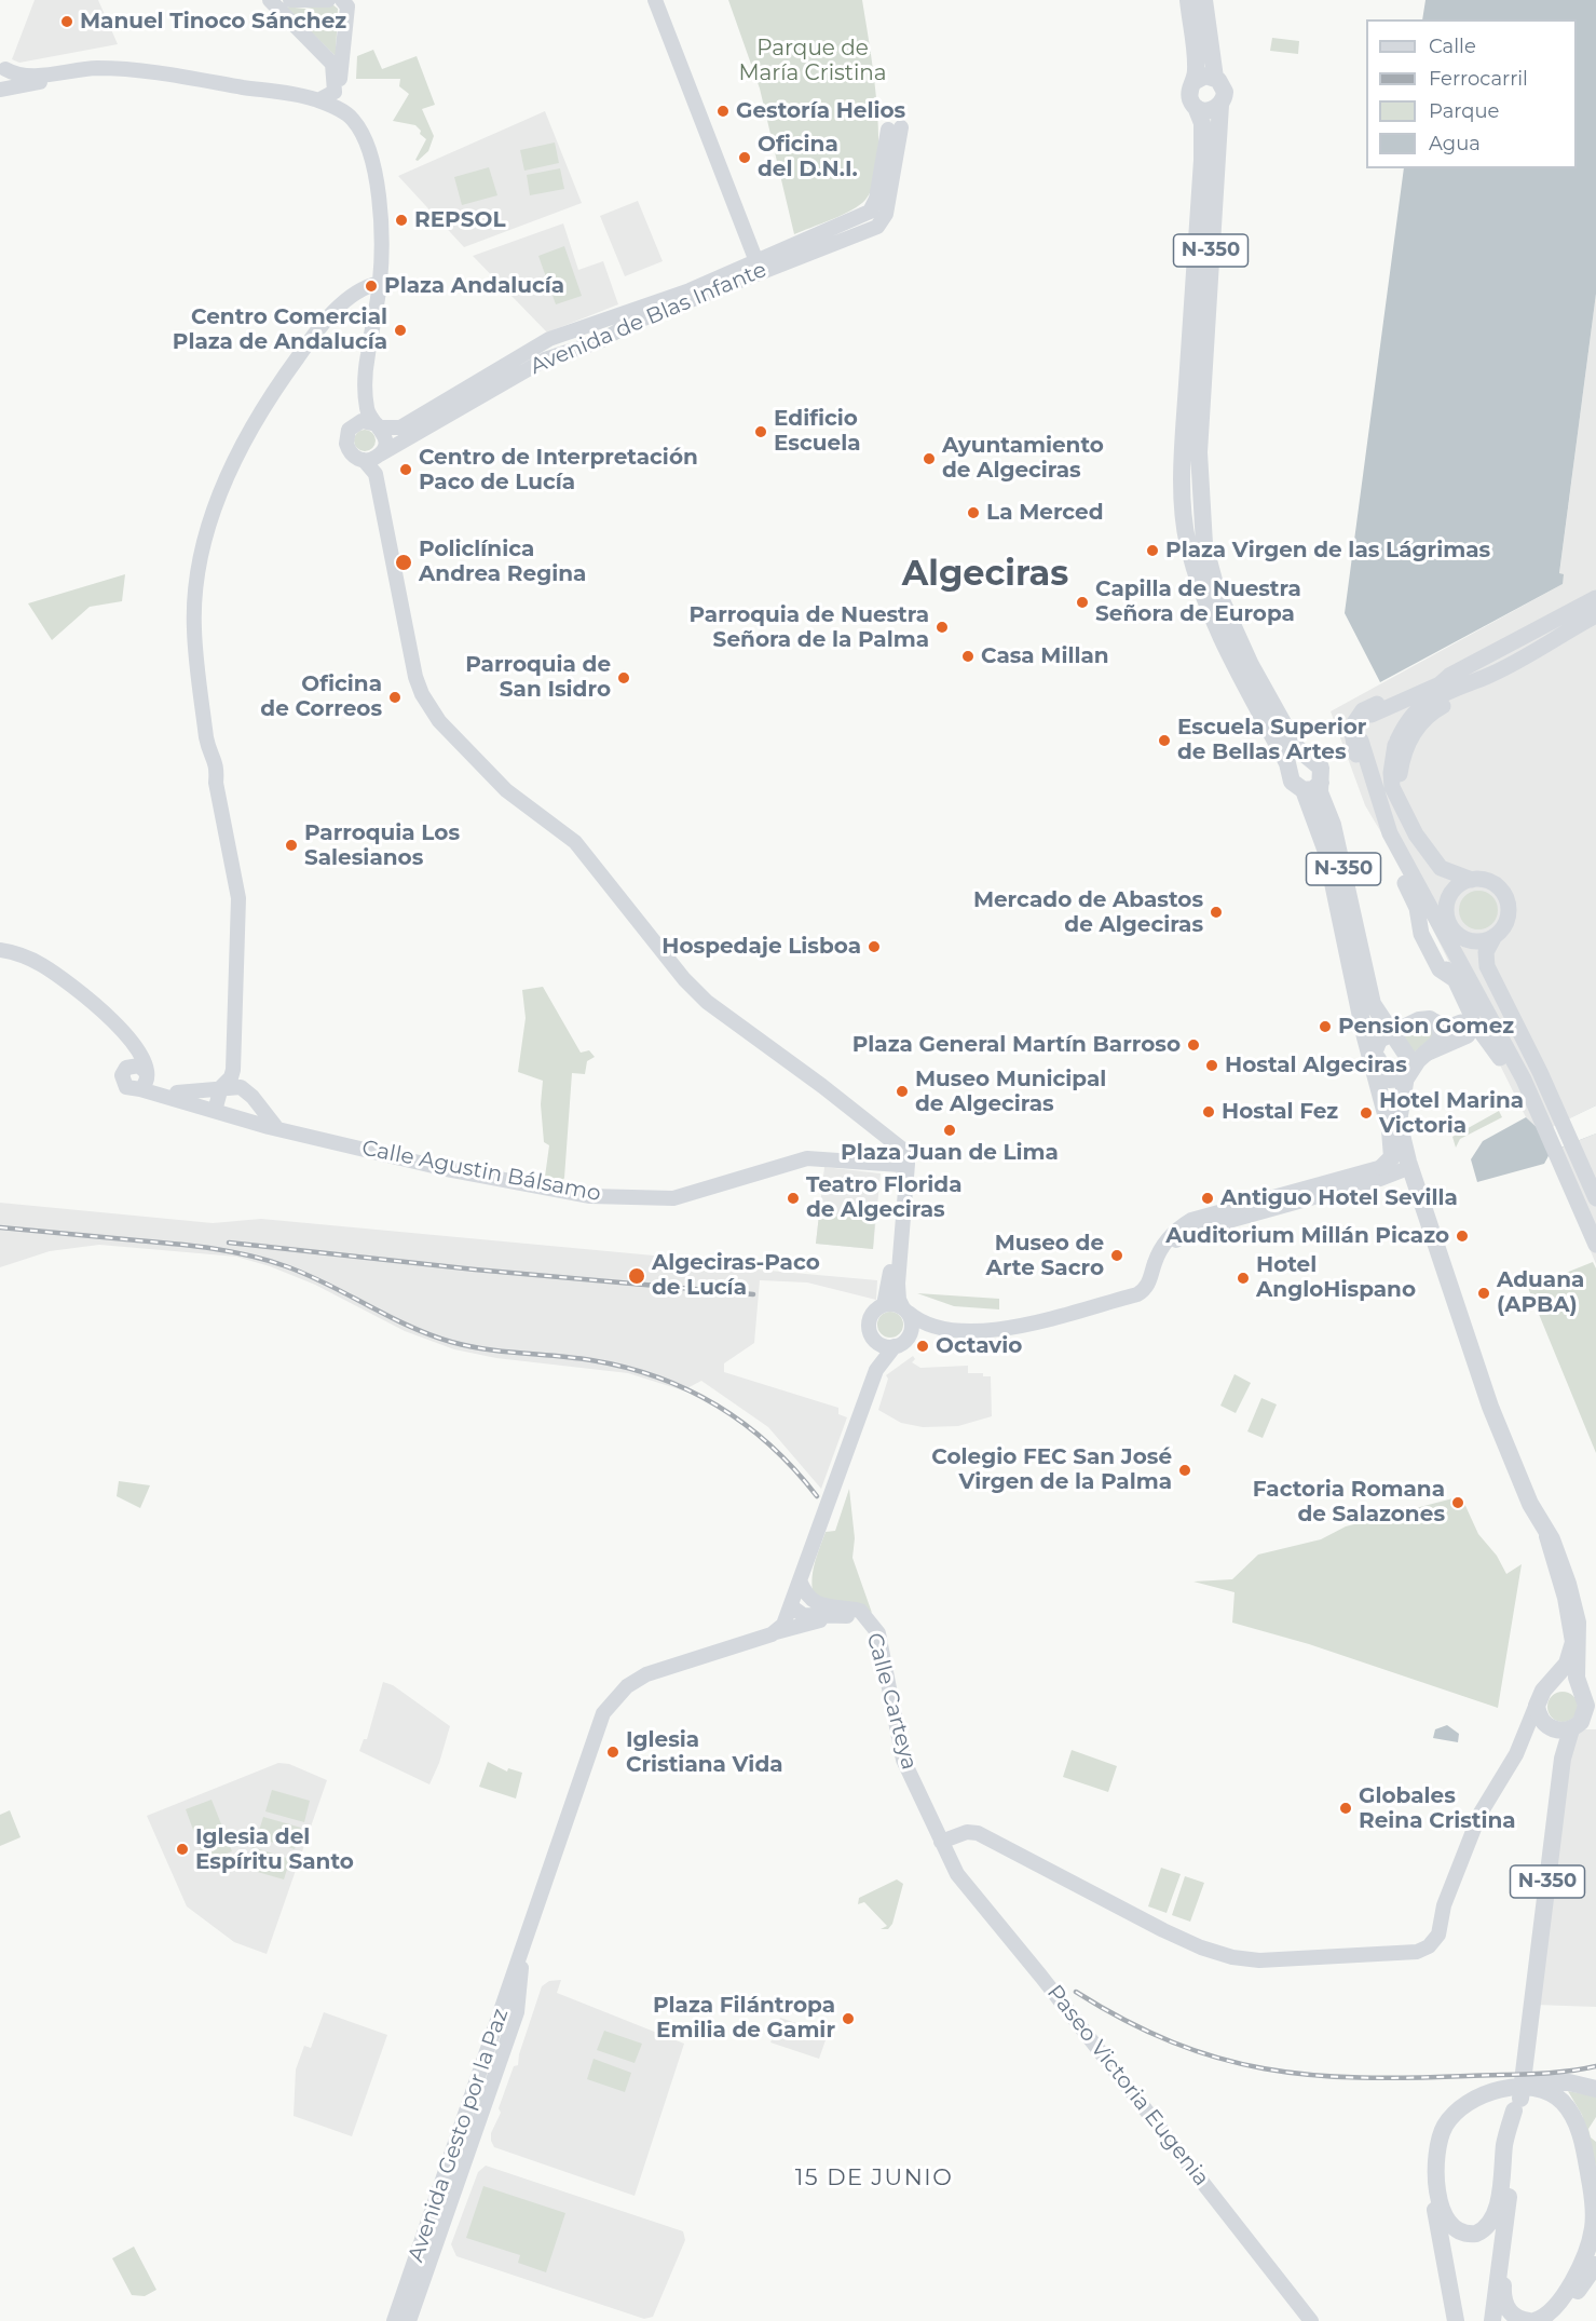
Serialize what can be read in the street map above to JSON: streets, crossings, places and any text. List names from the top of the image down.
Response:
{
  "streets": {
    "highway": ["N-350"],
    "main road": [
      "Avenida de Blas Infante",
      "Calle Agustin Bálsamo",
      "Calle Carteya",
      "Paseo Victoria Eugenia",
      "Avenida Gesto por la Paz"
    ]
  },
  "crossings": [
    ["Calle Carteya", "Paseo Victoria Eugenia"]
  ],
  "districts": ["Algeciras", "15 DE JUNIO"],
  "parks": ["Parque de María Cristina"],
  "places": [
    "Manuel Tinoco Sánchez",
    "Gestoría Helios",
    "Oficina del D.N.I.",
    "REPSOL",
    "Plaza Andalucía",
    "Centro Comercial Plaza de Andalucía",
    "Edificio Escuela",
    "Ayuntamiento de Algeciras",
    "Centro de Interpretación Paco de Lucía",
    "La Merced",
    "Plaza Virgen de las Lágrimas",
    "Policlínica Andrea Regina",
    "Capilla de Nuestra Señora de Europa",
    "Parroquia de Nuestra Señora de la Palma",
    "Casa Millan",
    "Parroquia de San Isidro",
    "Oficina de Correos",
    "Escuela Superior de Bellas Artes",
    "Parroquia Los Salesianos",
    "Mercado de Abastos de Algeciras",
    "Hospedaje Lisboa",
    "Pension Gomez",
    "Plaza General Martín Barroso",
    "Hostal Algeciras",
    "Museo Municipal de Algeciras",
    "Hostal Fez",
    "Hotel Marina Victoria",
    "Plaza Juan de Lima",
    "Teatro Florida de Algeciras",
    "Antiguo Hotel Sevilla",
    "Auditorium Millán Picazo",
    "Museo de Arte Sacro",
    "Algeciras-Paco de Lucía",
    "Hotel AngloHispano",
    "Aduana (APBA)",
    "Octavio",
    "Colegio FEC San José Virgen de la Palma",
    "Factoria Romana de Salazones",
    "Iglesia Cristiana Vida",
    "Globales Reina Cristina",
    "Iglesia del Espíritu Santo",
    "Plaza Filántropa Emilia de Gamir"
  ],
  "legend": [
    "Calle",
    "Ferrocarril",
    "Parque",
    "Agua"
  ]
}
